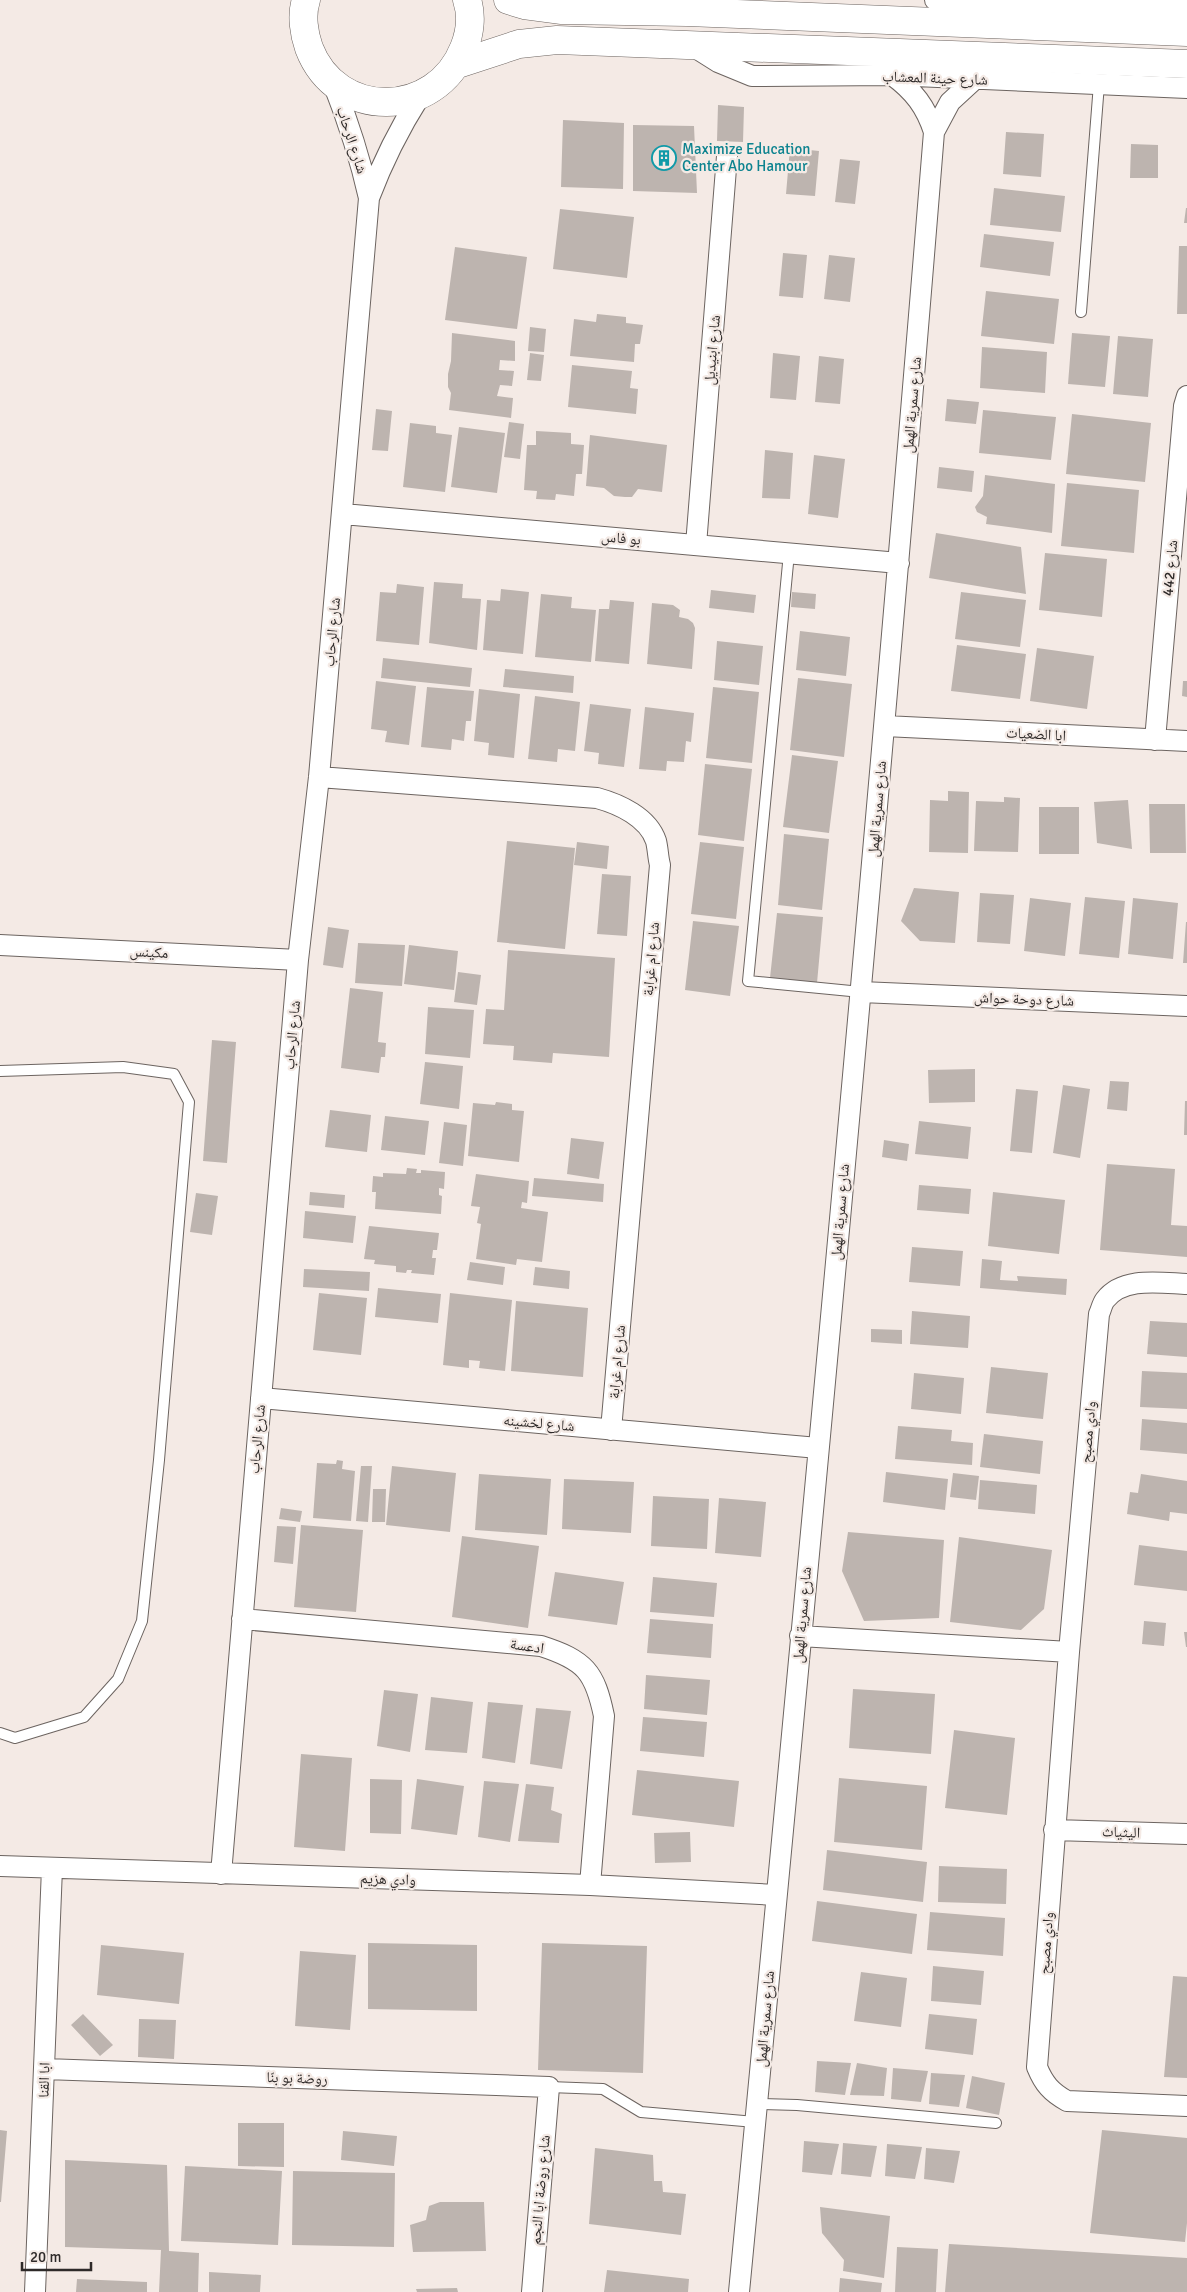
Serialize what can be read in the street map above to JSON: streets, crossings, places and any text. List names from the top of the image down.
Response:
{
  "streets": {
    "street": [
      "شارع حينة المعشاب",
      "شارع الرحاب",
      "شارع ابنيديل",
      "شارع سمرية الهمل",
      "بو فاس",
      "شارع 442",
      "ابا الضعيات",
      "مكينس",
      "شارع ام غرابة",
      "شارع دوحة حواش",
      "شارع لخشينه",
      "وادي مصبح",
      "ادعسة",
      "اليثياث",
      "وادي هزيم",
      "روضة بو بنّا",
      "ابا القنا",
      "شارع روضة ابا النجم"
    ]
  },
  "crossings": [
    ["شارع حينة المعشاب", "شارع سمرية الهمل"],
    ["شارع الرحاب", "بو فاس"],
    ["شارع الرحاب", "مكينس"],
    ["شارع الرحاب", "شارع ام غرابة"],
    ["شارع الرحاب", "شارع لخشينه"],
    ["شارع الرحاب", "ادعسة"],
    ["شارع الرحاب", "وادي هزيم"],
    ["شارع ابنيديل", "بو فاس"],
    ["شارع سمرية الهمل", "بو فاس"],
    ["شارع سمرية الهمل", "ابا الضعيات"],
    ["شارع سمرية الهمل", "شارع دوحة حواش"],
    ["شارع سمرية الهمل", "شارع لخشينه"],
    ["شارع سمرية الهمل", "وادي هزيم"],
    ["شارع 442", "ابا الضعيات"],
    ["شارع ام غرابة", "شارع لخشينه"],
    ["وادي مصبح", "اليثياث"],
    ["ادعسة", "وادي هزيم"],
    ["وادي هزيم", "ابا القنا"],
    ["روضة بو بنّا", "ابا القنا"],
    ["روضة بو بنّا", "شارع روضة ابا النجم"]
  ],
  "places": {
    "building": ["Maximize Education Center Abo Hamour"]
  },
  "scale_bar": "20 m"
}
